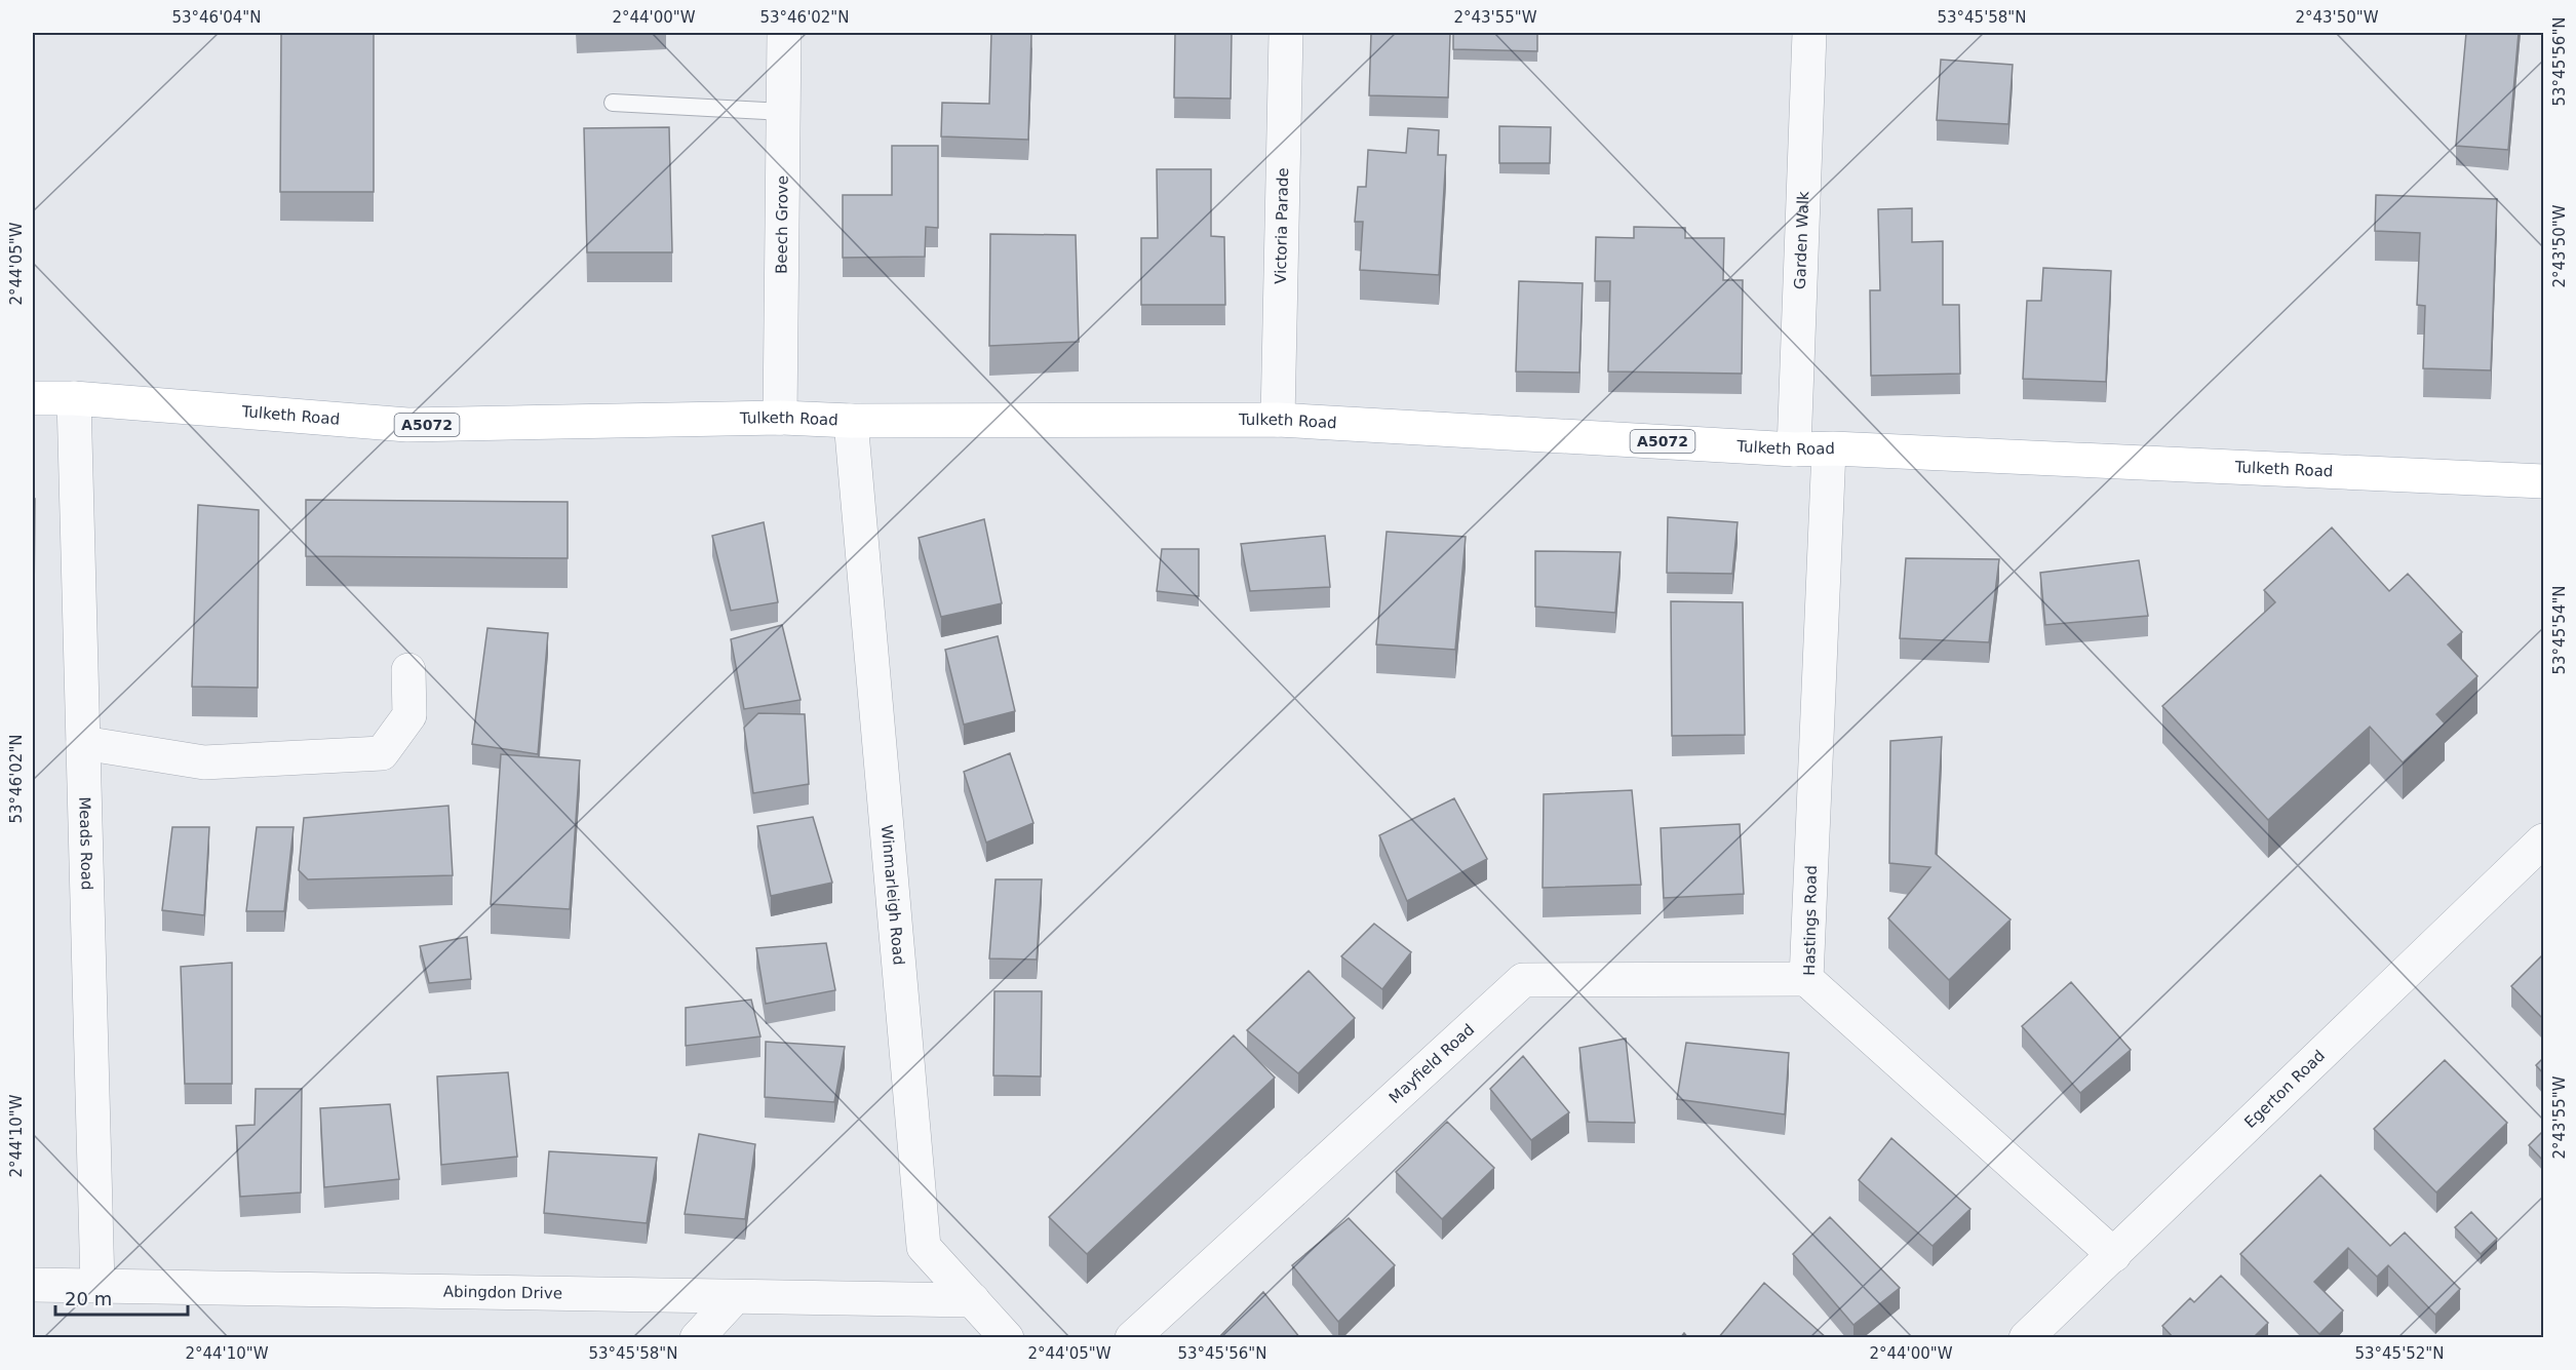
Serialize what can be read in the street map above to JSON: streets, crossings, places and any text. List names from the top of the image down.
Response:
{
  "streets": {
    "main road": ["Tulketh Road", "A5072"],
    "street": [
      "Beech Grove",
      "Victoria Parade",
      "Garden Walk",
      "Meads Road",
      "Winmarleigh Road",
      "Hastings Road",
      "Mayfield Road",
      "Egerton Road",
      "Abingdon Drive"
    ]
  },
  "crossings": [
    ["Beech Grove", "Tulketh Road"],
    ["Victoria Parade", "Tulketh Road"],
    ["Garden Walk", "Tulketh Road"],
    ["Tulketh Road", "Meads Road"],
    ["Tulketh Road", "Winmarleigh Road"],
    ["Tulketh Road", "Hastings Road"],
    ["Meads Road", "Abingdon Drive"],
    ["Winmarleigh Road", "Abingdon Drive"],
    ["Hastings Road", "Mayfield Road"],
    ["Hastings Road", "Egerton Road"]
  ],
  "scale_bar": "20 m",
  "coordinates": [
    "53°46'04\"N",
    "2°44'00\"W",
    "53°46'02\"N",
    "2°43'55\"W",
    "53°45'58\"N",
    "2°43'50\"W",
    "53°45'56\"N",
    "2°44'05\"W",
    "53°45'54\"N",
    "2°44'10\"W",
    "53°45'52\"N"
  ]
}
